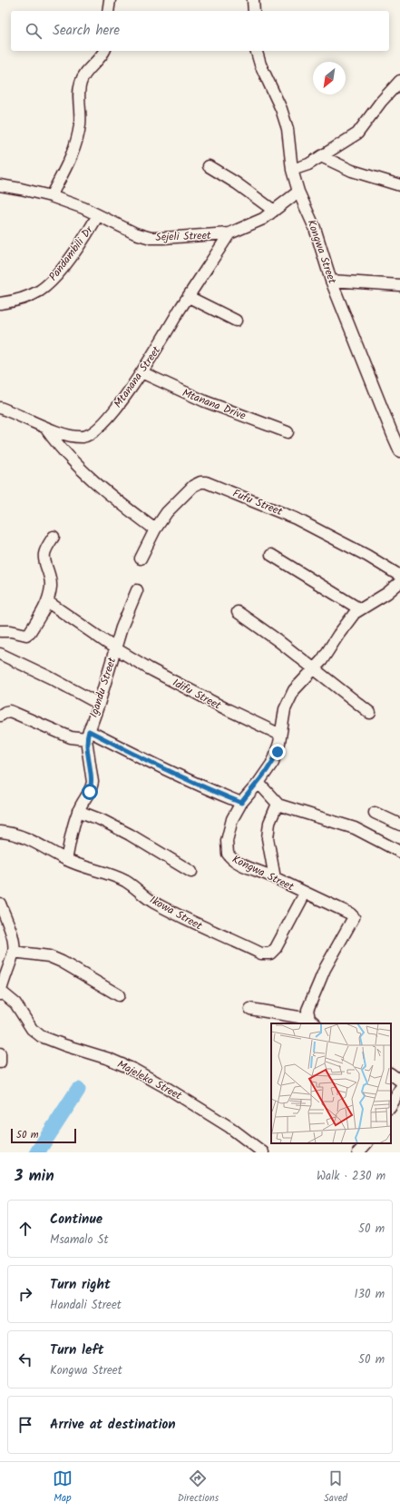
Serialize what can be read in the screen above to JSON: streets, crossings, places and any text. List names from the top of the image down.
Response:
{
  "streets": {
    "street": [
      "Sejeli Street",
      "Kongwa Street",
      "Pandambili Dr",
      "Mtanana Street",
      "Mtanana Drive",
      "Fufu Street",
      "Igandu Street",
      "Idifu Street",
      "Ikowa Street",
      "Majeleko Street"
    ]
  },
  "crossings": [
    ["Sejeli Street", "Kongwa Street"],
    ["Sejeli Street", "Pandambili Dr"],
    ["Sejeli Street", "Mtanana Street"],
    ["Kongwa Street", "Idifu Street"],
    ["Kongwa Street", "Ikowa Street"],
    ["Mtanana Street", "Mtanana Drive"],
    ["Igandu Street", "Idifu Street"]
  ],
  "scale_bar": "50 m",
  "north": "bottom left",
  "page": {
    "search": "Search here",
    "scale": "50 m",
    "heading": ["3 min", "Walk · 230 m"],
    "list": [
      ["Continue", "Msamalo St", "50 m"],
      ["Turn right", "Handali Street", "130 m"],
      ["Turn left", "Kongwa Street", "50 m"],
      "Arrive at destination"
    ],
    "nav": ["Map", "Directions", "Saved"]
  }
}
